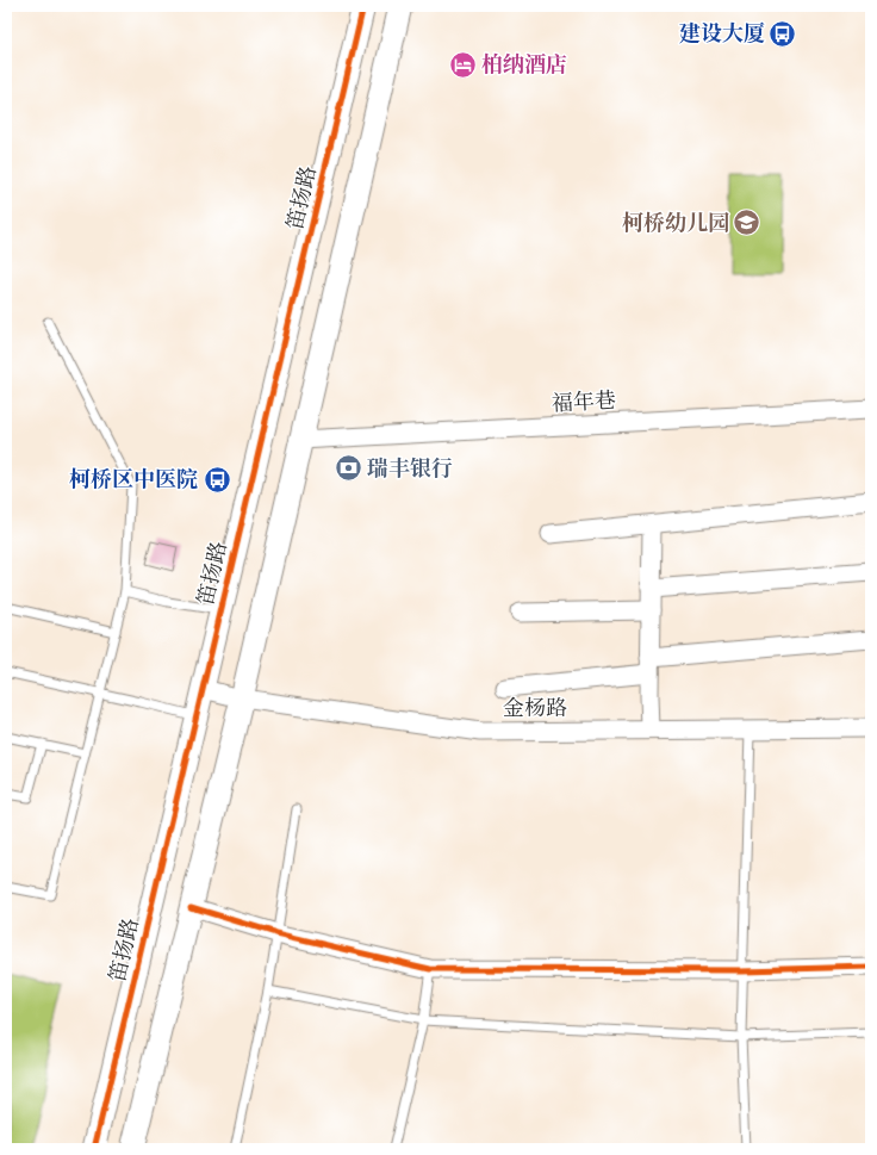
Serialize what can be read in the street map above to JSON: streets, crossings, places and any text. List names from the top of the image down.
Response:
{
  "streets": {
    "street": ["笛扬路", "福年巷", "金杨路"]
  },
  "crossings": [
    ["笛扬路", "金杨路"]
  ],
  "places": {
    "bus stop": ["建设大厦", "柯桥区中医院"],
    "hotel": ["柏纳酒店"],
    "school or university": ["柯桥幼儿园"],
    "bank": ["瑞丰银行"]
  }
}
